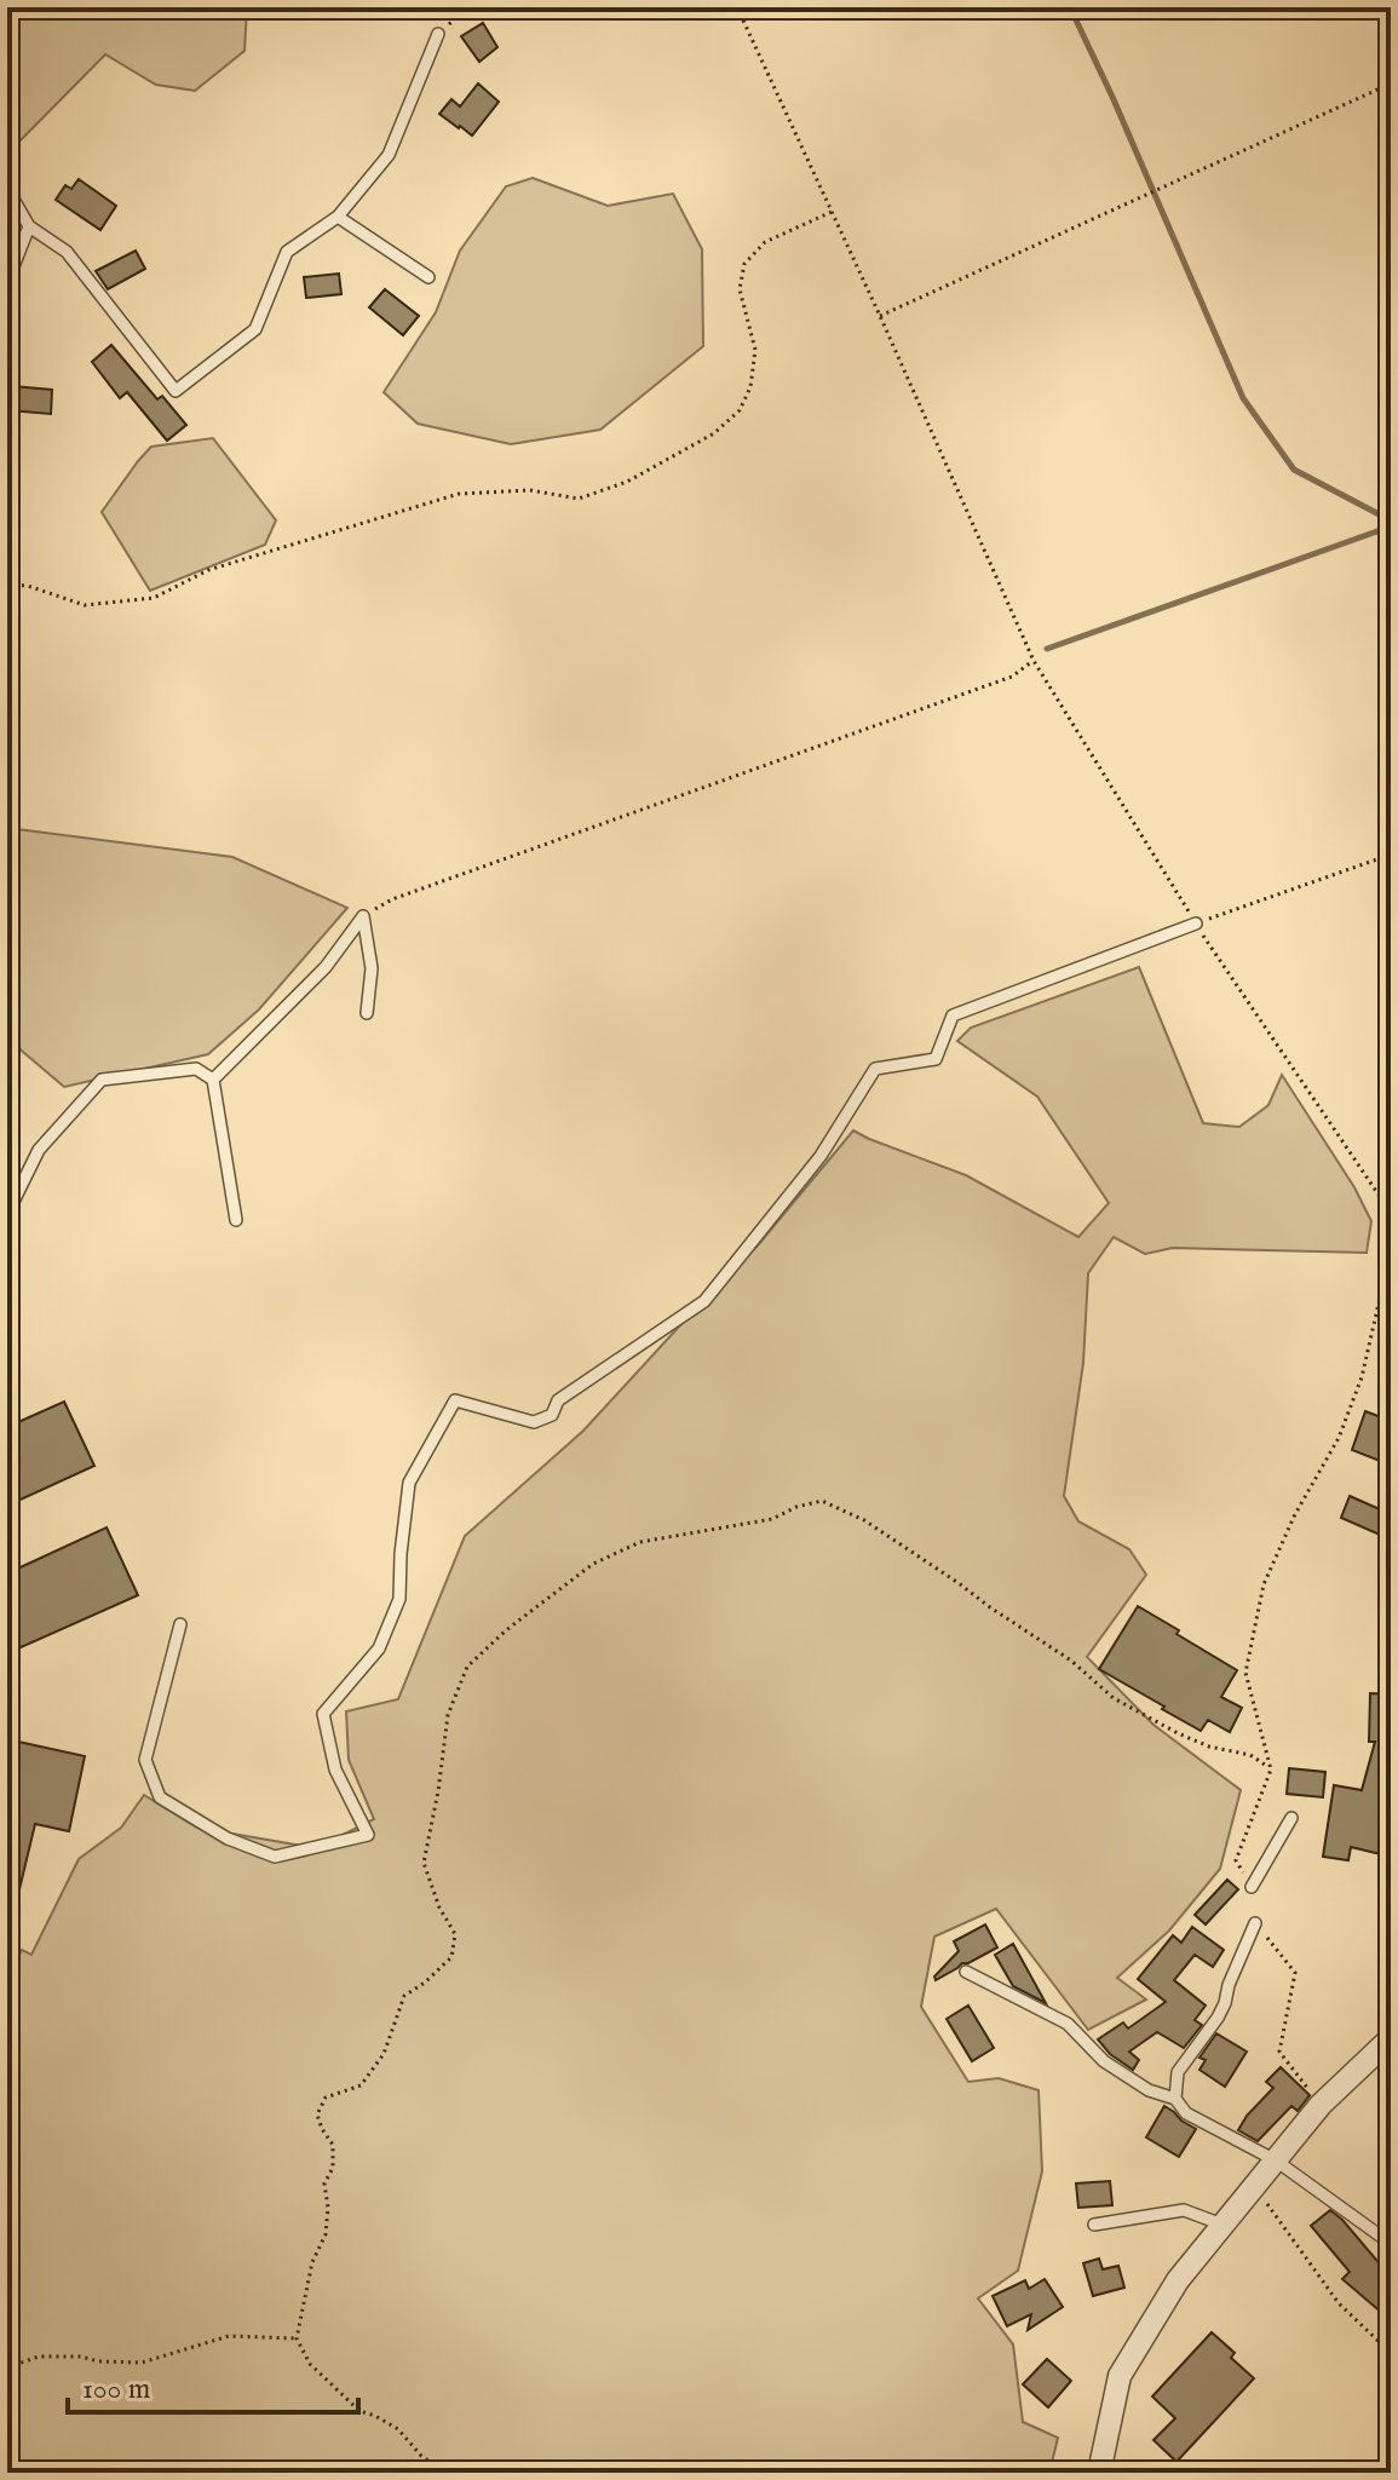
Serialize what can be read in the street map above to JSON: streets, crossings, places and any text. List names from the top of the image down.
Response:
{
  "scale_bar": "100 m"
}
